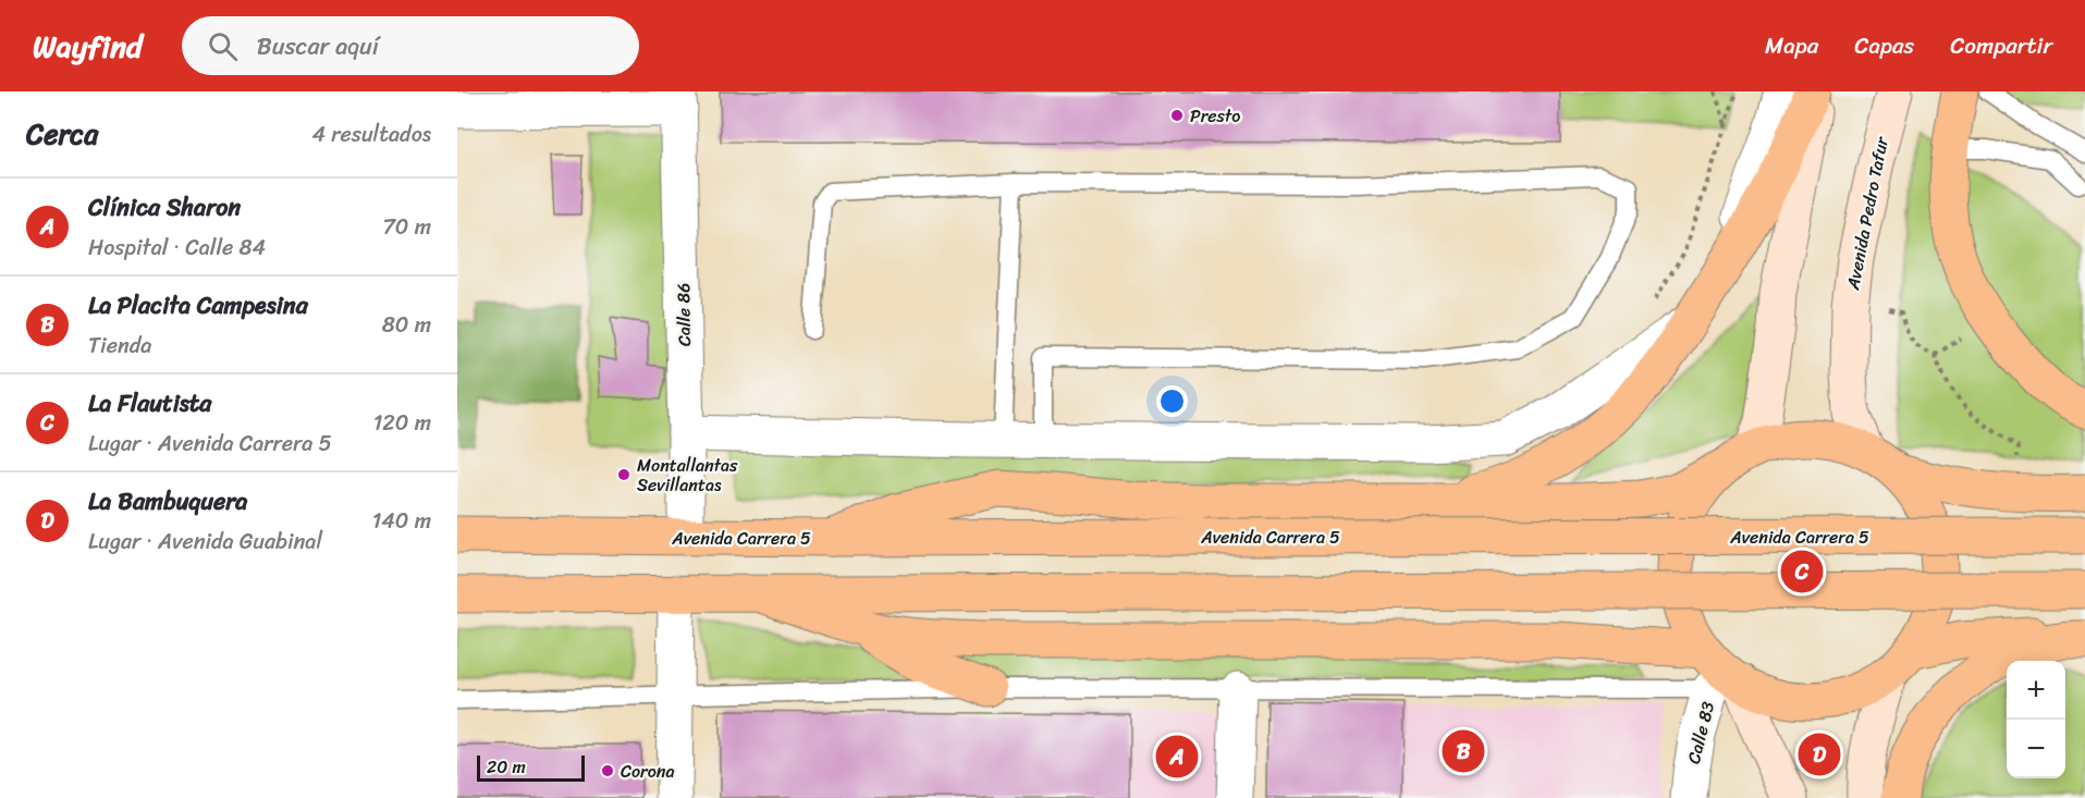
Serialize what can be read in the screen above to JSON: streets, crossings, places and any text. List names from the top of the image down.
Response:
{
  "streets": {
    "main road": ["Avenida Pedro Tafur", "Avenida Carrera 5"],
    "street": ["Calle 86", "Calle 83"]
  },
  "crossings": [
    ["Calle 86", "Avenida Carrera 5"]
  ],
  "places": ["Presto", "Montallantas Sevillantas", "Corona"],
  "scale_bar": "20 m",
  "page": {
    "header": "Wayfind",
    "search": "Buscar aquí",
    "nav": ["Mapa", "Capas", "Compartir"],
    "heading": ["Cerca", "4 resultados"],
    "list": [
      {
        "mark": "A",
        "name": "Clínica Sharon",
        "note": "Hospital · Calle 84",
        "value": "70 m"
      },
      {
        "mark": "B",
        "name": "La Placita Campesina",
        "note": "Tienda",
        "value": "80 m"
      },
      {
        "mark": "C",
        "name": "La Flautista",
        "note": "Lugar · Avenida Carrera 5",
        "value": "120 m"
      },
      {
        "mark": "D",
        "name": "La Bambuquera",
        "note": "Lugar · Avenida Guabinal",
        "value": "140 m"
      }
    ],
    "pins": [
      "C",
      "B",
      "D",
      "A"
    ],
    "map_buttons": ["+", "−"],
    "scale": "20 m"
  }
}
